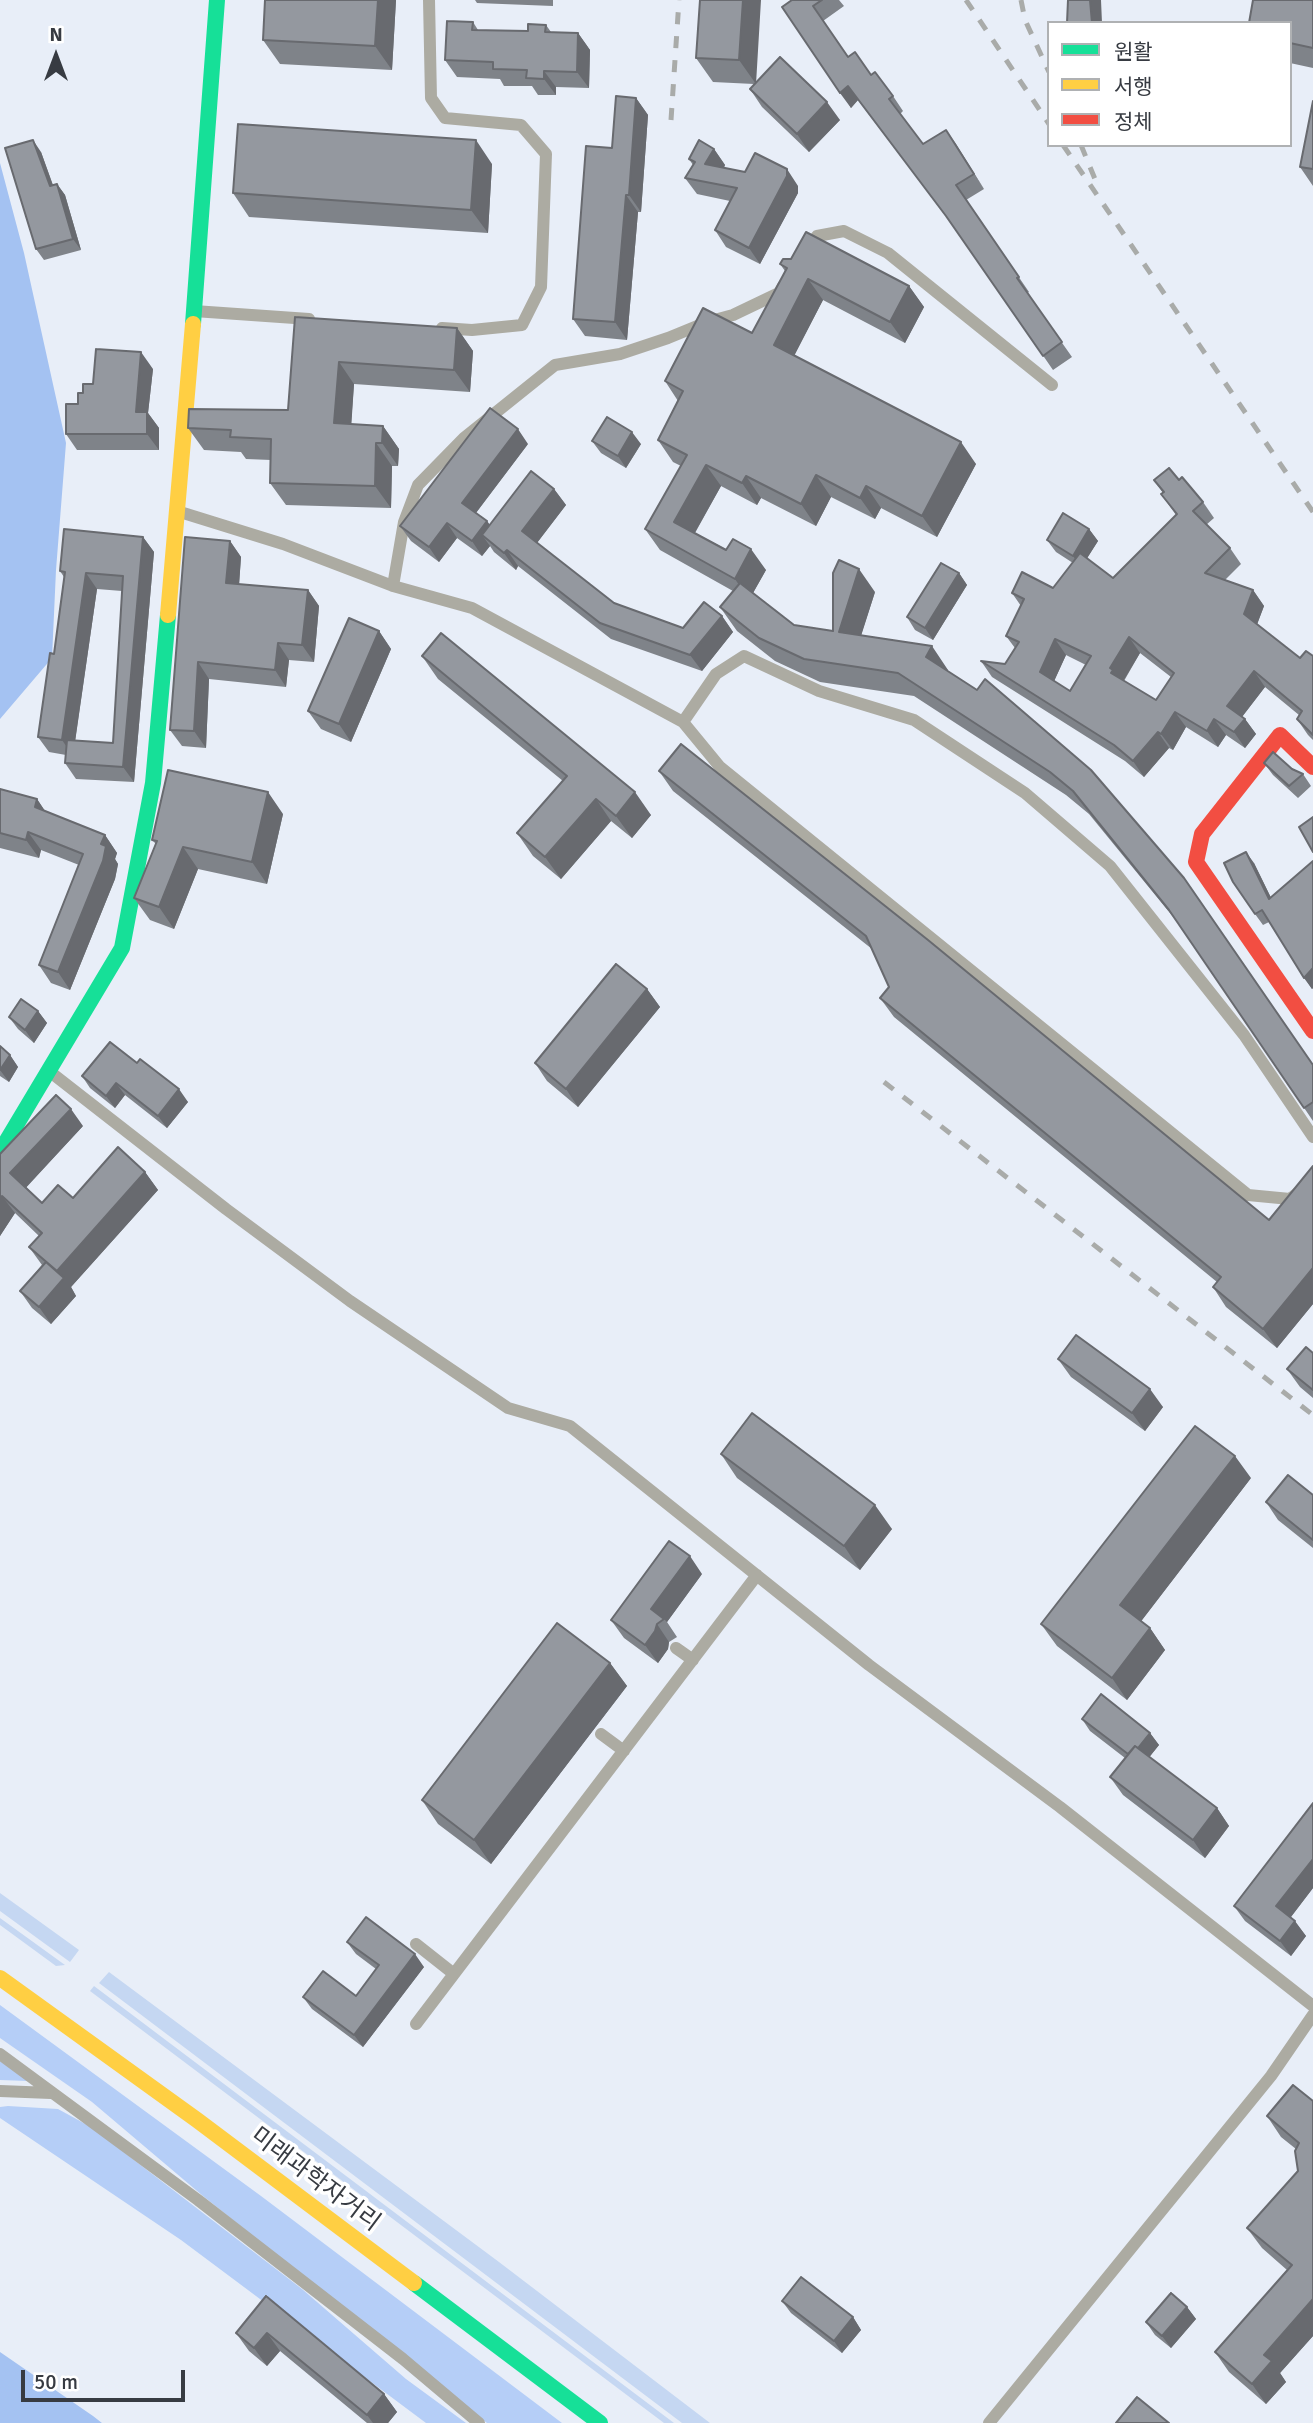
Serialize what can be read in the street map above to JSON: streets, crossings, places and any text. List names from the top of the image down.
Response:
{
  "streets": {
    "street": ["미래과학자거리"]
  },
  "legend": ["원활", "서행", "정체"],
  "scale_bar": "50 m",
  "north": "top"
}
